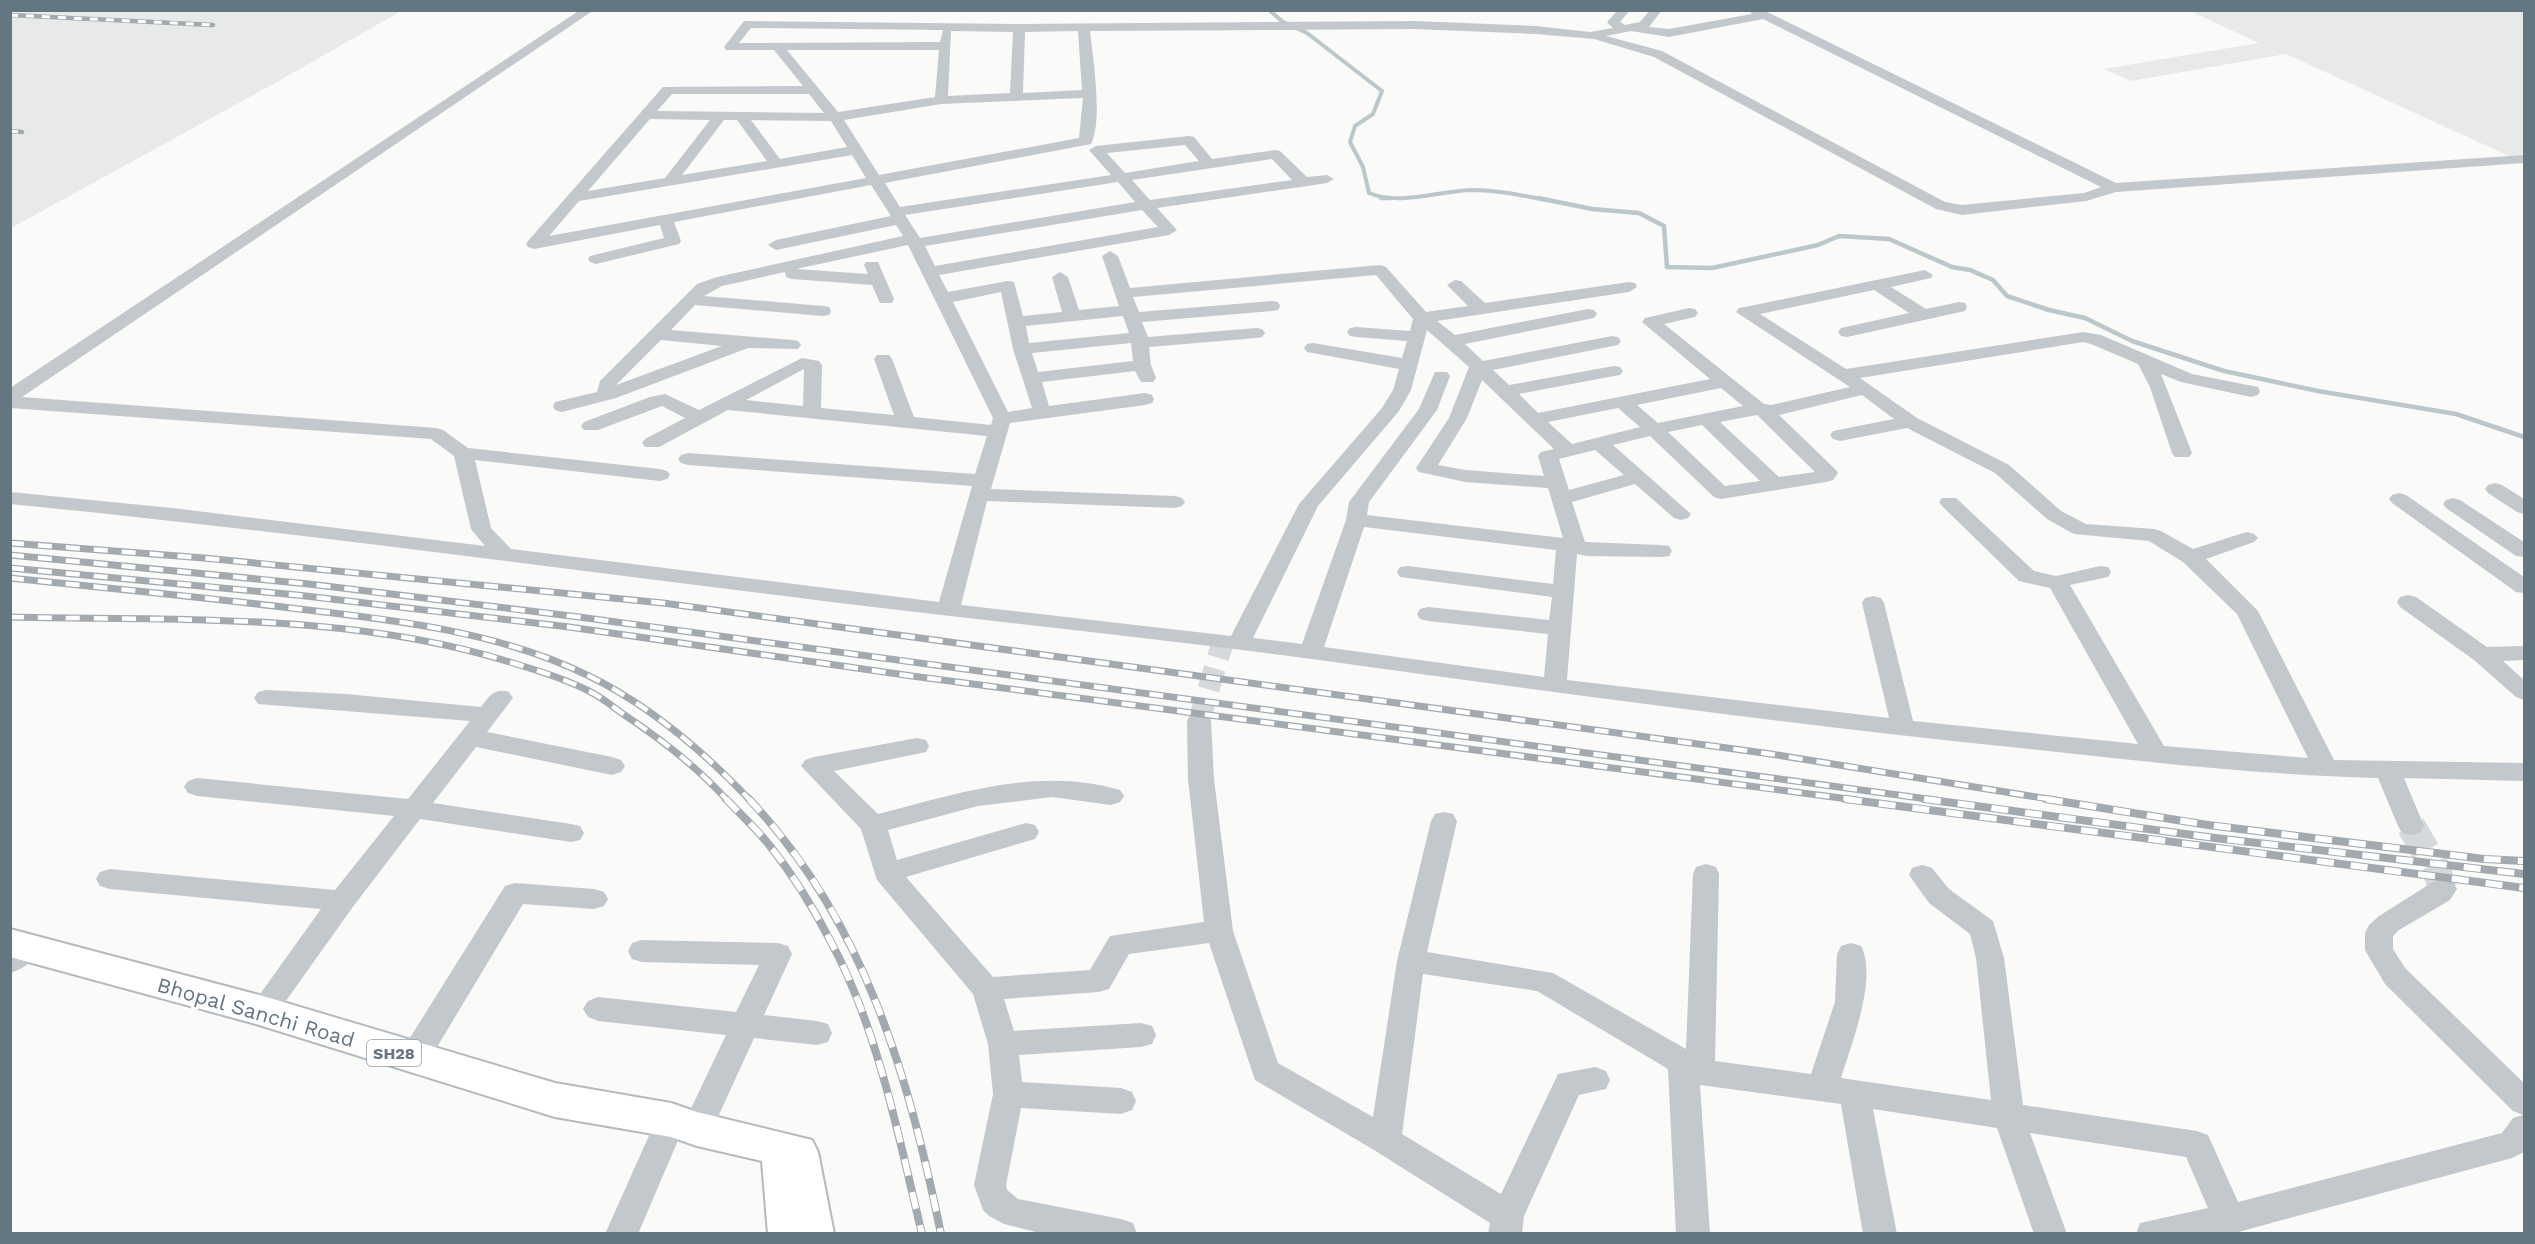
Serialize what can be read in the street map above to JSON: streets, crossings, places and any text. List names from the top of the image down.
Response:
{
  "streets": {
    "main road": ["Bhopal Sanchi Road", "SH28"]
  }
}
